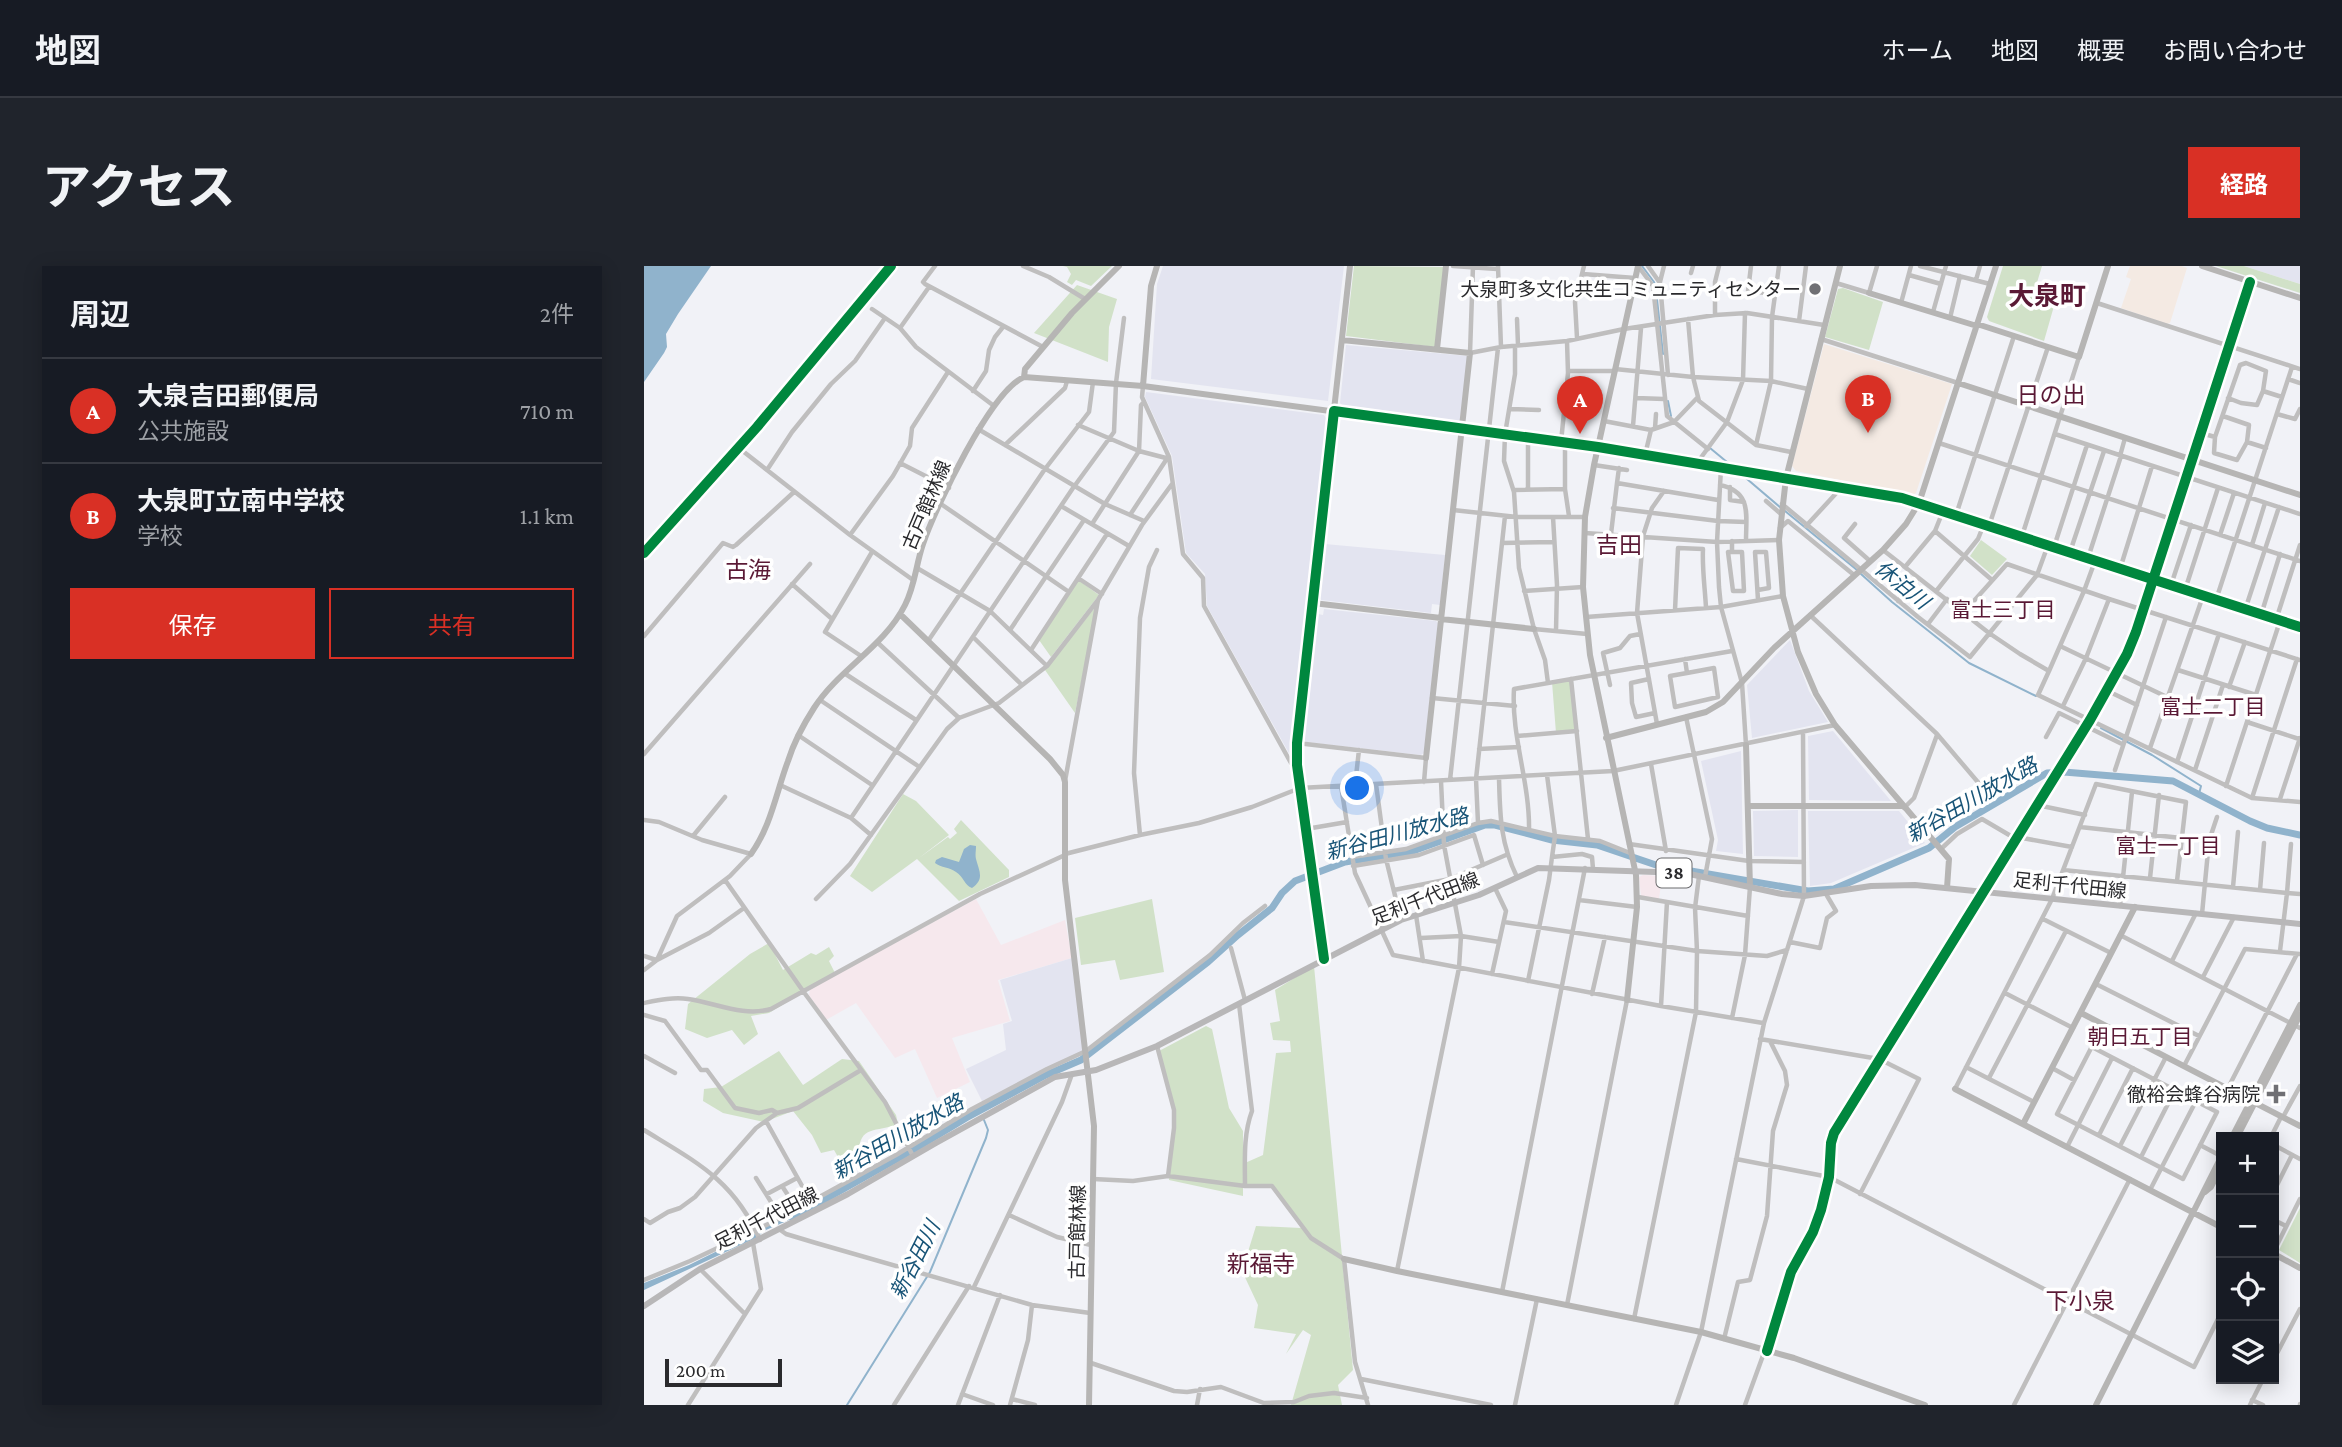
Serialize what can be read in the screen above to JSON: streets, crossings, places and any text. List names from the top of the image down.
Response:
{
  "streets": {
    "main road": ["38", "足利千代田線"],
    "street": ["古戸館林線"]
  },
  "crossings": [
    ["古戸館林線", "足利千代田線"]
  ],
  "districts": [
    "大泉町",
    "日の出",
    "吉田",
    "古海",
    "富士三丁目",
    "富士二丁目",
    "富士一丁目",
    "朝日五丁目",
    "新福寺",
    "下小泉"
  ],
  "water": ["休泊川", "新谷田川放水路", "新谷田川"],
  "places": {
    "other": ["大泉町多文化共生コミュニティセンター"],
    "health": ["徹裕会蜂谷病院"]
  },
  "scale_bar": "200 m",
  "page": {
    "header": "地図",
    "nav": [
      "ホーム",
      "地図",
      "概要",
      "お問い合わせ"
    ],
    "title": "アクセス",
    "buttons": [
      "経路",
      ["保存", "共有"]
    ],
    "heading": ["周辺", "2件"],
    "list": [
      {
        "mark": "A",
        "name": "大泉吉田郵便局",
        "note": "公共施設",
        "value": "710 m"
      },
      {
        "mark": "B",
        "name": "大泉町立南中学校",
        "note": "学校",
        "value": "1.1 km"
      }
    ],
    "pins": ["B", "A"],
    "map_buttons": ["+", "−"],
    "scale": "200 m"
  }
}
